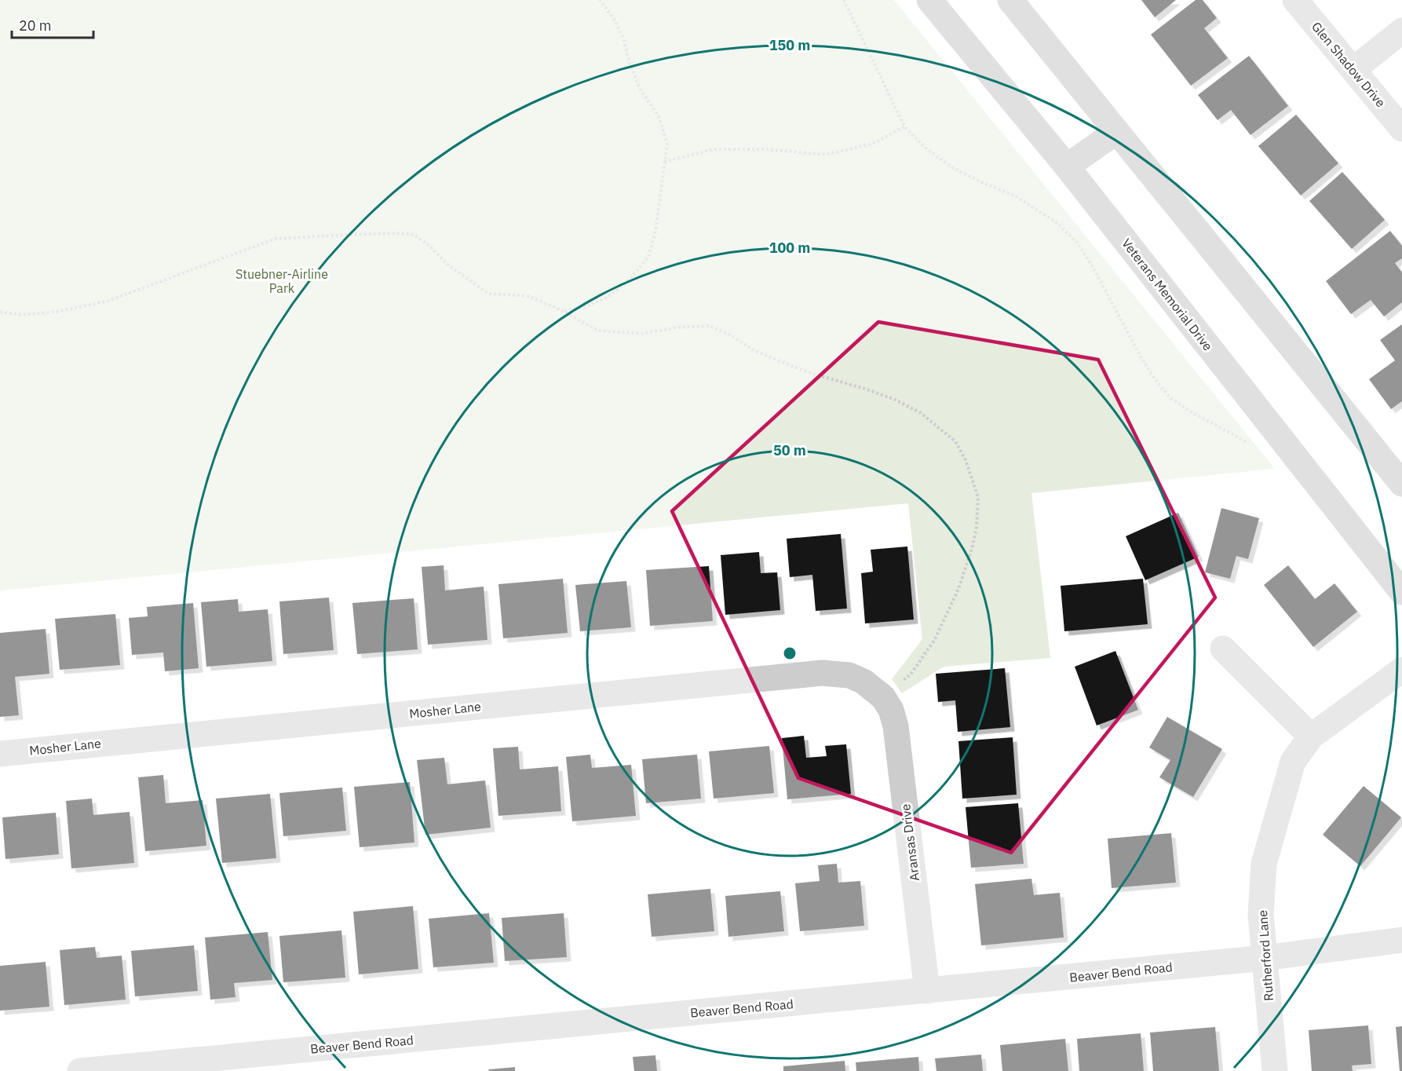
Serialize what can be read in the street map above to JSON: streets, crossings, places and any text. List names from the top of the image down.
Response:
{
  "streets": {
    "main road": ["Veterans Memorial Drive"],
    "street": [
      "Glen Shadow Drive",
      "Mosher Lane",
      "Aransas Drive",
      "Rutherford Lane",
      "Beaver Bend Road"
    ]
  },
  "crossings": [
    ["Mosher Lane", "Aransas Drive"],
    ["Aransas Drive", "Beaver Bend Road"],
    ["Rutherford Lane", "Beaver Bend Road"]
  ],
  "parks": ["Stuebner-Airline Park"],
  "scale_bar": "20 m",
  "rings": ["150 m", "100 m", "50 m"]
}
